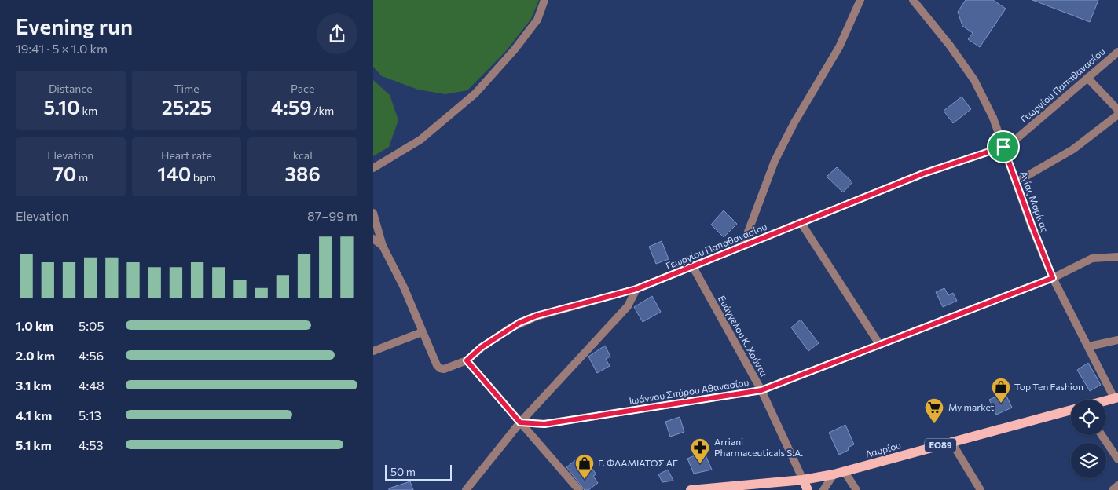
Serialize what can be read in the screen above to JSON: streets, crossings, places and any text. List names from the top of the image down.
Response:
{
  "streets": {
    "main road": ["ΕΟ89", "Λαυρίου"],
    "street": [
      "Γεωργίου Παπαθανασίου",
      "Αγίας Μαρίνας",
      "Ευάγγελου Κ. Χούντα",
      "Ιωάννου Σπύρου Αθανασίου"
    ]
  },
  "crossings": [
    ["Γεωργίου Παπαθανασίου", "Αγίας Μαρίνας"],
    ["Γεωργίου Παπαθανασίου", "Ευάγγελου Κ. Χούντα"],
    ["Αγίας Μαρίνας", "Ιωάννου Σπύρου Αθανασίου"],
    ["Ευάγγελου Κ. Χούντα", "Ιωάννου Σπύρου Αθανασίου"],
    ["Ευάγγελου Κ. Χούντα", "Λαυρίου"]
  ],
  "places": {
    "shop": ["Top Ten Fashion", "Γ. ΦΛΑΜΙΑΤΟΣ ΑΕ"],
    "supermarket": ["My market"],
    "pharmacy": ["Arriani Pharmaceuticals S.A."]
  },
  "scale_bar": "50 m",
  "page": {
    "heading": ["Evening run", "19:41 · 5 × 1.0 km"],
    "stats": [
      ["Distance", "5.10 km"],
      ["Time", "25:25"],
      ["Pace", "4:59 /km"],
      ["Elevation", "70 m"],
      ["Heart rate", "140 bpm"],
      ["kcal", "386"]
    ],
    "chart": ["Elevation", "87–99 m"],
    "list": [
      {
        "name": "1.0 km",
        "note": "5:05"
      },
      {
        "name": "2.0 km",
        "note": "4:56"
      },
      {
        "name": "3.1 km",
        "note": "4:48"
      },
      {
        "name": "4.1 km",
        "note": "5:13"
      },
      {
        "name": "5.1 km",
        "note": "4:53"
      }
    ],
    "scale": "50 m"
  }
}
